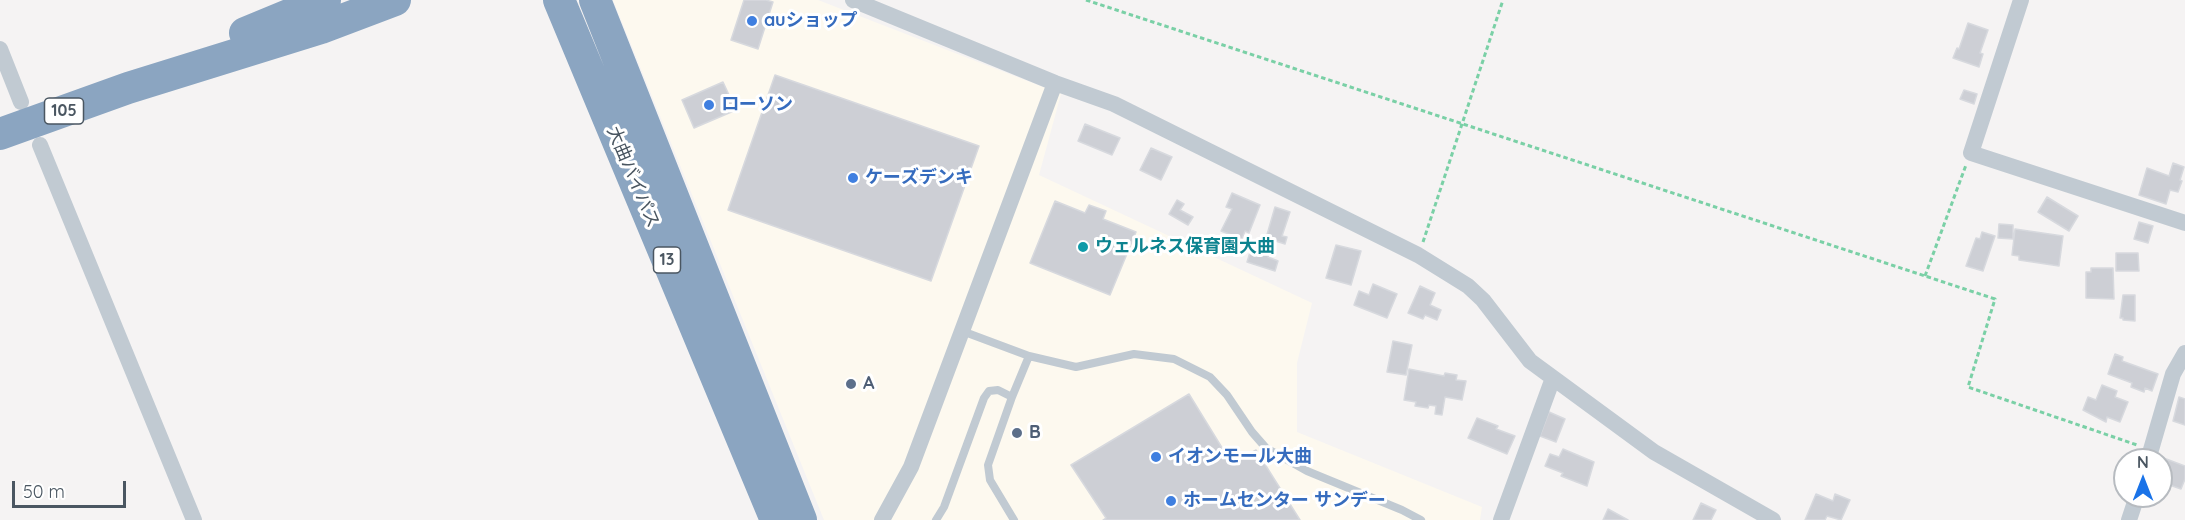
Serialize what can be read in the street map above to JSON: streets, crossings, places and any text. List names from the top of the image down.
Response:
{
  "streets": {
    "highway": ["105", "大曲バイパス", "13"]
  },
  "places": [
    "auショップ",
    "ローソン",
    "ケーズデンキ",
    "ウェルネス保育園大曲",
    "A",
    "B",
    "イオンモール大曲",
    "ホームセンター サンデー"
  ],
  "scale_bar": "50 m",
  "north": "top"
}
